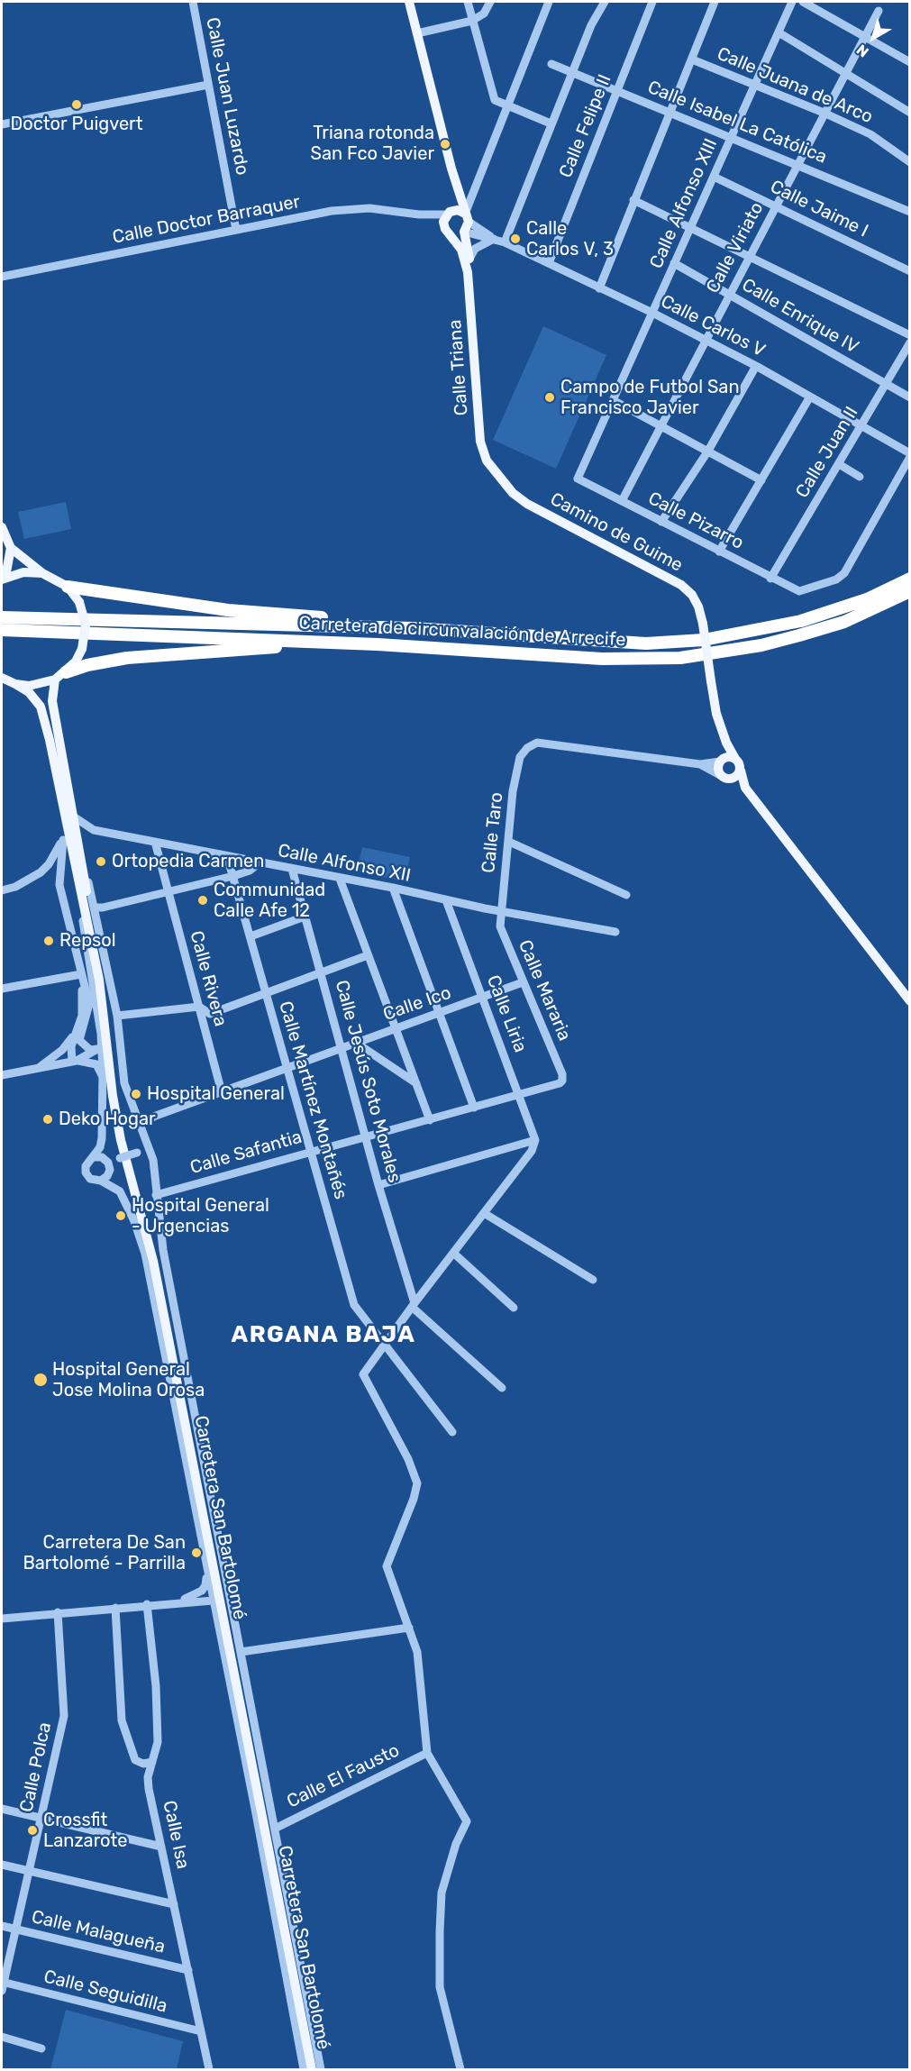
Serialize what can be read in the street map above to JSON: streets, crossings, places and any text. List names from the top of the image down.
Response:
{
  "streets": {
    "highway": ["Carretera de circunvalación de Arrecife"],
    "main road": ["Calle Triana", "Camino de Guime", "Carretera San Bartolomé"],
    "street": [
      "Calle Juana de Arco",
      "Calle Juan Luzardo",
      "Calle Isabel La Católica",
      "Calle Felipe II",
      "Calle Alfonso XIII",
      "Calle Jaime I",
      "Calle Doctor Barraquer",
      "Calle Viriato",
      "Calle Enrique IV",
      "Calle Carlos V",
      "Calle Juan II",
      "Calle Pizarro",
      "Calle Taro",
      "Calle Alfonso XII",
      "Calle Rivera",
      "Calle Mararia",
      "Calle Ico",
      "Calle Liria",
      "Calle Jesús Soto Morales",
      "Calle Martínez Montañés",
      "Calle Safantia",
      "Calle Polca",
      "Calle El Fausto",
      "Calle Isa",
      "Calle Malagueña",
      "Calle Seguidilla"
    ]
  },
  "crossings": [
    ["Calle Juana de Arco", "Calle Alfonso XIII"],
    ["Calle Juana de Arco", "Calle Viriato"],
    ["Calle Juan Luzardo", "Calle Doctor Barraquer"],
    ["Calle Isabel La Católica", "Calle Felipe II"],
    ["Calle Isabel La Católica", "Calle Alfonso XIII"],
    ["Calle Isabel La Católica", "Calle Viriato"],
    ["Calle Felipe II", "Calle Carlos V"],
    ["Calle Alfonso XIII", "Calle Jaime I"],
    ["Calle Alfonso XIII", "Calle Enrique IV"],
    ["Calle Alfonso XIII", "Calle Carlos V"],
    ["Calle Alfonso XIII", "Calle Pizarro"],
    ["Calle Jaime I", "Calle Viriato"],
    ["Calle Doctor Barraquer", "Calle Carlos V"],
    ["Calle Viriato", "Calle Enrique IV"],
    ["Calle Viriato", "Calle Carlos V"],
    ["Calle Viriato", "Calle Pizarro"],
    ["Calle Enrique IV", "Calle Juan II"],
    ["Calle Carlos V", "Calle Juan II"],
    ["Calle Carlos V", "Calle Pizarro"],
    ["Calle Triana", "Camino de Guime"],
    ["Calle Juan II", "Calle Pizarro"],
    ["Calle Taro", "Calle Alfonso XII"],
    ["Calle Taro", "Calle Mararia"],
    ["Calle Alfonso XII", "Calle Rivera"],
    ["Calle Alfonso XII", "Calle Mararia"],
    ["Calle Alfonso XII", "Calle Liria"],
    ["Calle Alfonso XII", "Calle Jesús Soto Morales"],
    ["Calle Alfonso XII", "Calle Martínez Montañés"],
    ["Calle Alfonso XII", "Carretera San Bartolomé"],
    ["Calle Rivera", "Calle Ico"],
    ["Calle Mararia", "Calle Ico"],
    ["Calle Mararia", "Calle Safantia"],
    ["Calle Ico", "Calle Liria"],
    ["Calle Ico", "Calle Jesús Soto Morales"],
    ["Calle Ico", "Calle Martínez Montañés"],
    ["Calle Ico", "Carretera San Bartolomé"],
    ["Calle Liria", "Calle Safantia"],
    ["Calle Jesús Soto Morales", "Calle Safantia"],
    ["Calle Martínez Montañés", "Calle Safantia"],
    ["Calle Safantia", "Carretera San Bartolomé"],
    ["Carretera San Bartolomé", "Calle El Fausto"],
    ["Calle Polca", "Calle Malagueña"],
    ["Calle Polca", "Calle Seguidilla"],
    ["Calle Isa", "Calle Malagueña"],
    ["Calle Isa", "Calle Seguidilla"]
  ],
  "districts": ["ARGANA BAJA"],
  "places": [
    "Doctor Puigvert",
    "Triana rotonda San Fco Javier",
    "Calle Carlos V, 3",
    "Campo de Futbol San Francisco Javier",
    "Ortopedia Carmen",
    "Communidad Calle Afe 12",
    "Repsol",
    "Hospital General",
    "Deko Hogar",
    "Hospital General - Urgencias",
    "Hospital General Jose Molina Orosa",
    "Carretera De San Bartolomé - Parrilla",
    "Crossfit Lanzarote"
  ],
  "north": "bottom left"
}
